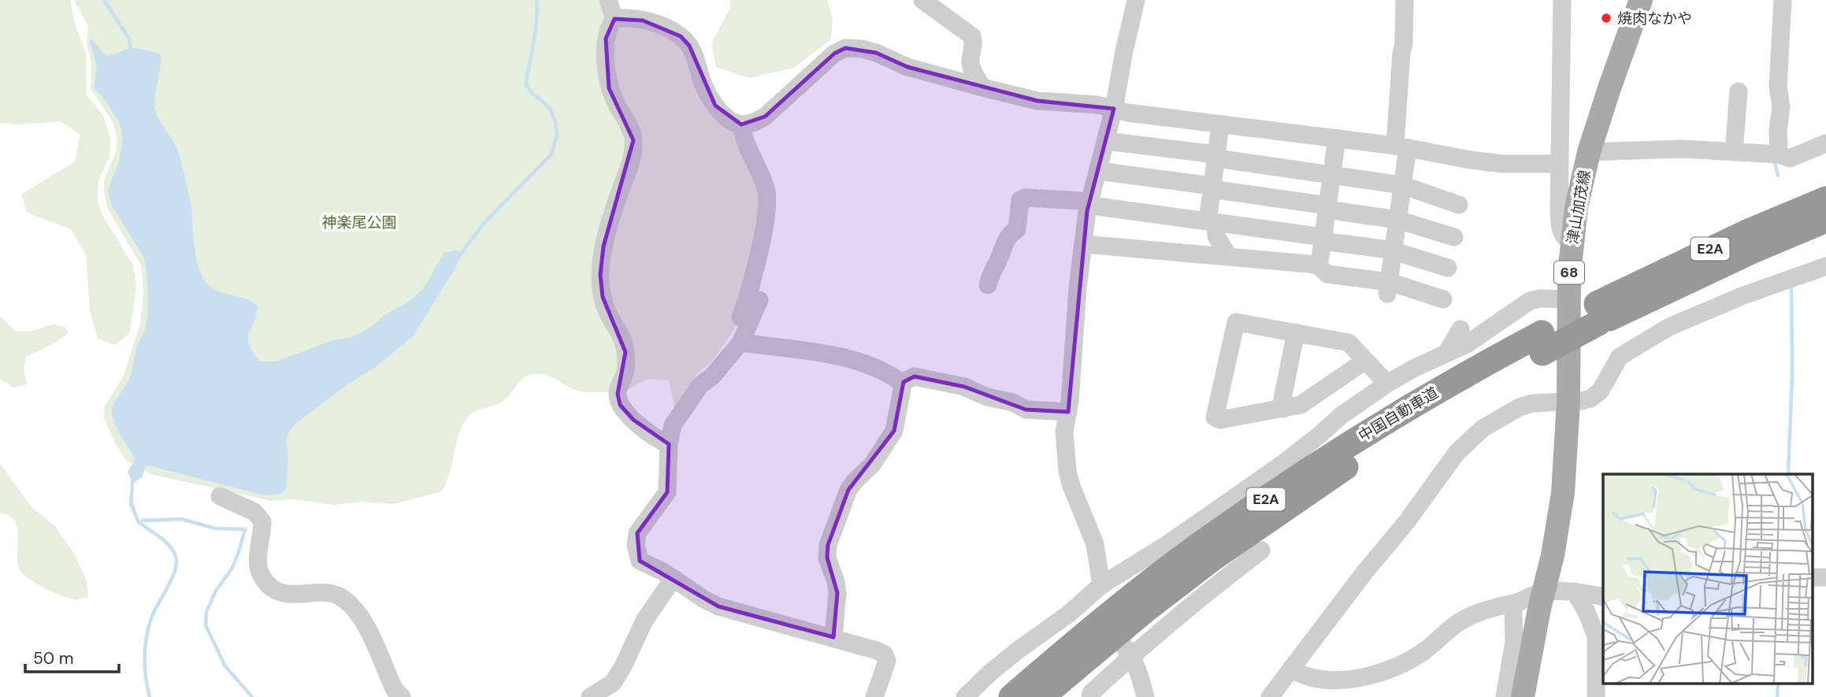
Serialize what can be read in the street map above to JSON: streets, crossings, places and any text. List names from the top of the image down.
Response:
{
  "streets": {
    "highway": ["E2A", "中国自動車道"],
    "main road": ["津山加茂線", "68"]
  },
  "parks": ["神楽尾公園"],
  "places": ["焼肉なかや"],
  "scale_bar": "50 m"
}
